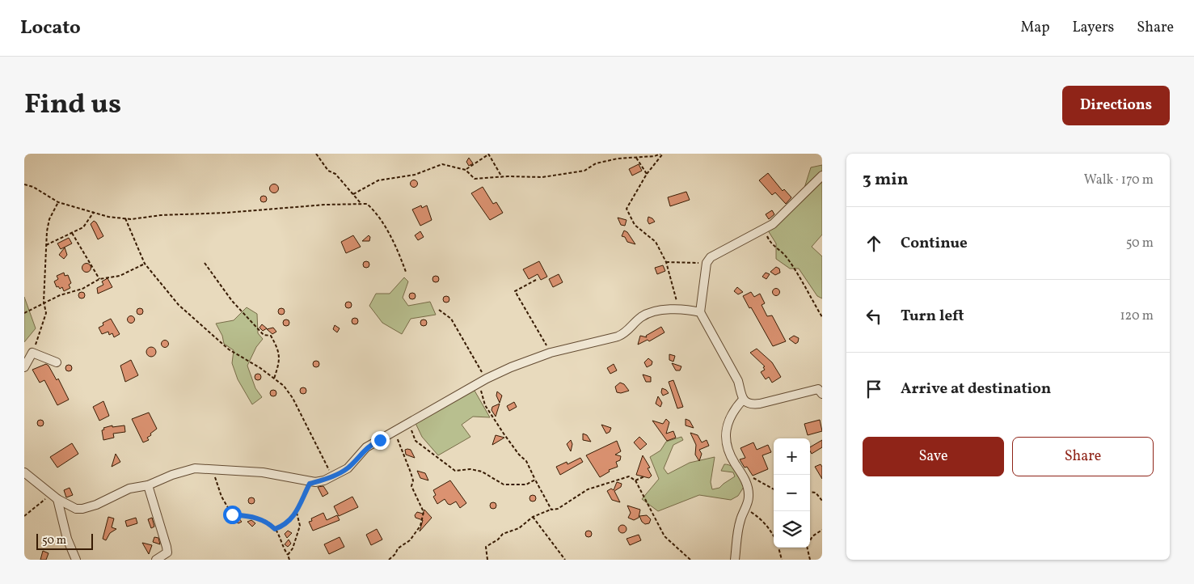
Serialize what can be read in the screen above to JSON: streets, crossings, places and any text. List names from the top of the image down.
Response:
{
  "scale_bar": "50 m",
  "page": {
    "header": "Locato",
    "nav": ["Map", "Layers", "Share"],
    "title": "Find us",
    "buttons": [
      "Directions",
      ["Save", "Share"]
    ],
    "heading": ["3 min", "Walk · 170 m"],
    "list": [
      ["Continue", "50 m"],
      ["Turn left", "120 m"],
      "Arrive at destination"
    ],
    "map_buttons": ["+", "−"],
    "scale": "50 m"
  }
}
